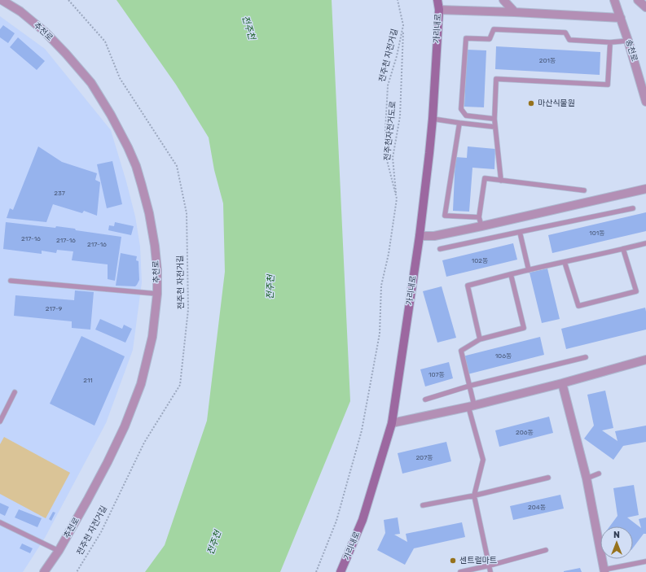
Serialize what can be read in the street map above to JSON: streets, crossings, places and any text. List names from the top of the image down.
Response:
{
  "streets": {
    "street": ["가리내로", "추천로", "송천로"],
    "path": ["전주천 자전거길", "전주천자전거도로"]
  },
  "crossings": [
    ["전주천 자전거길", "전주천자전거도로"]
  ],
  "water": ["전주천"],
  "places": ["마산식물원", "센트럴마트"],
  "house_numbers": [
    "201동",
    "237",
    "101동",
    "217-16",
    "217-16",
    "217-16",
    "102동",
    "217-9",
    "106동",
    "107동",
    "211",
    "206동",
    "207동",
    "204동"
  ],
  "north": "top"
}
